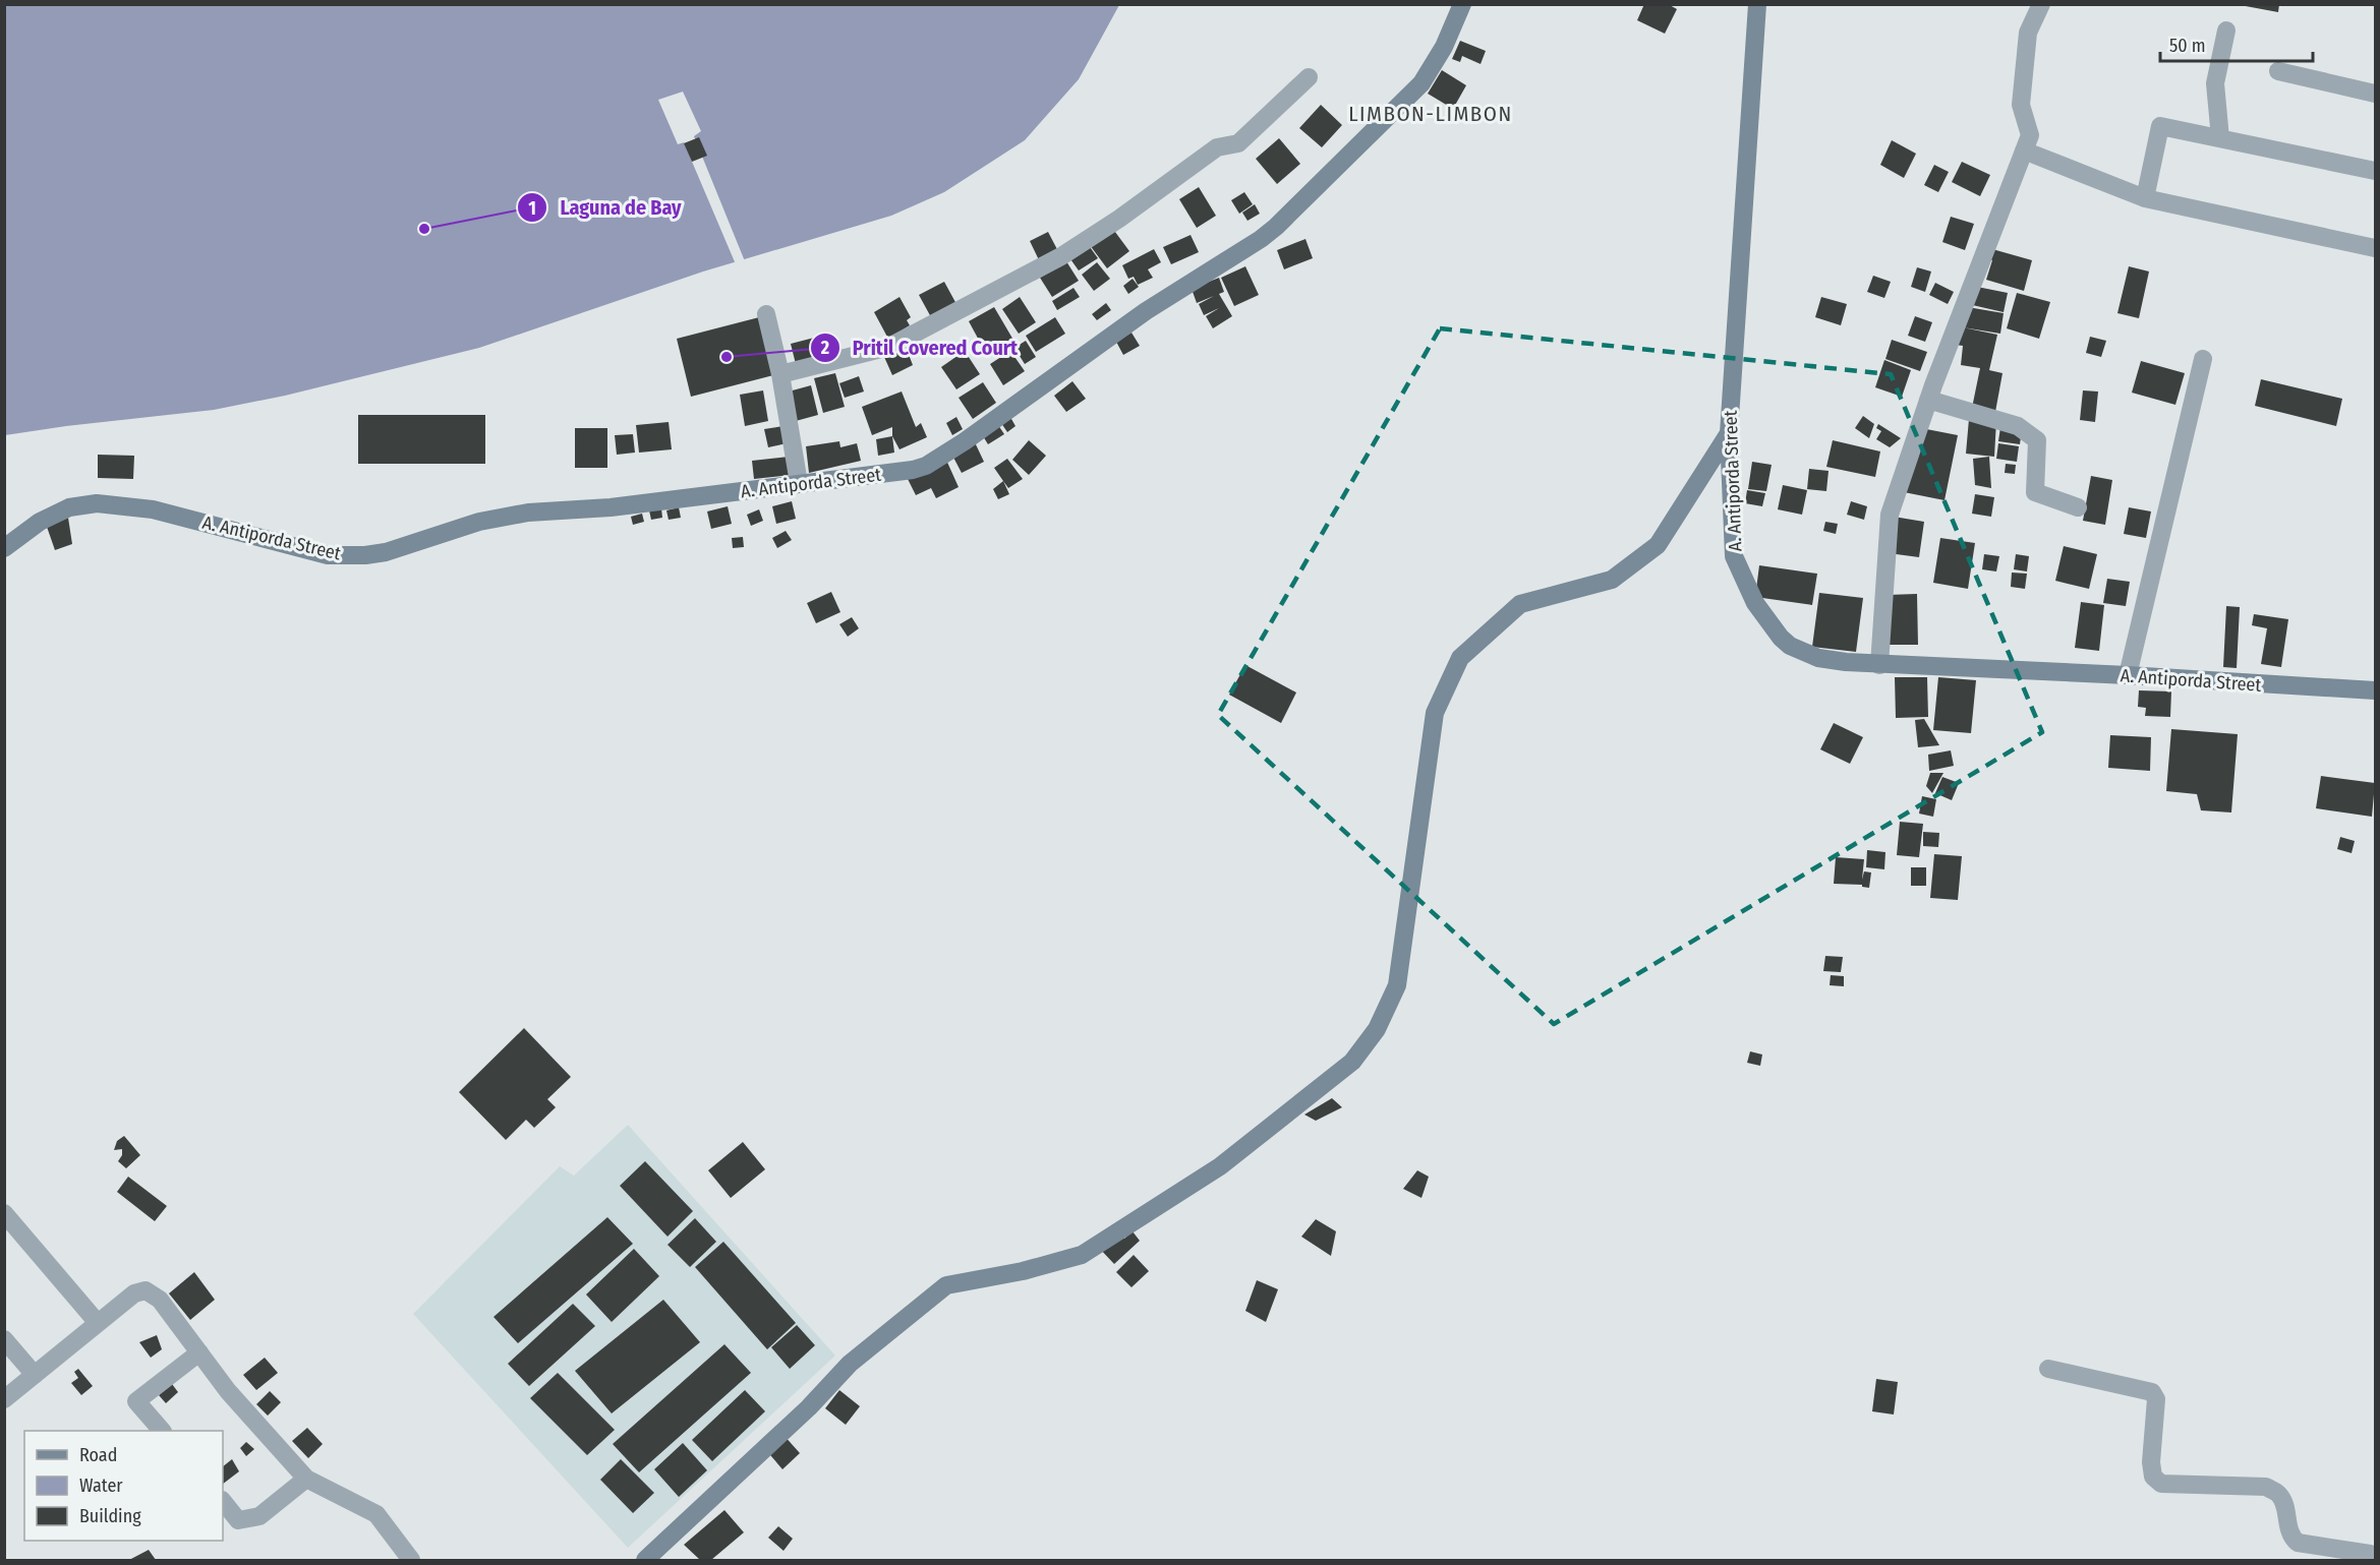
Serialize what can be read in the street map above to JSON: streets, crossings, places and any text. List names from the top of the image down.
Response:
{
  "streets": {
    "street": ["A. Antiporda Street"]
  },
  "districts": ["LIMBON-LIMBON"],
  "places": ["Laguna de Bay", "Pritil Covered Court"],
  "legend": ["Road", "Water", "Building"],
  "scale_bar": "50 m"
}
